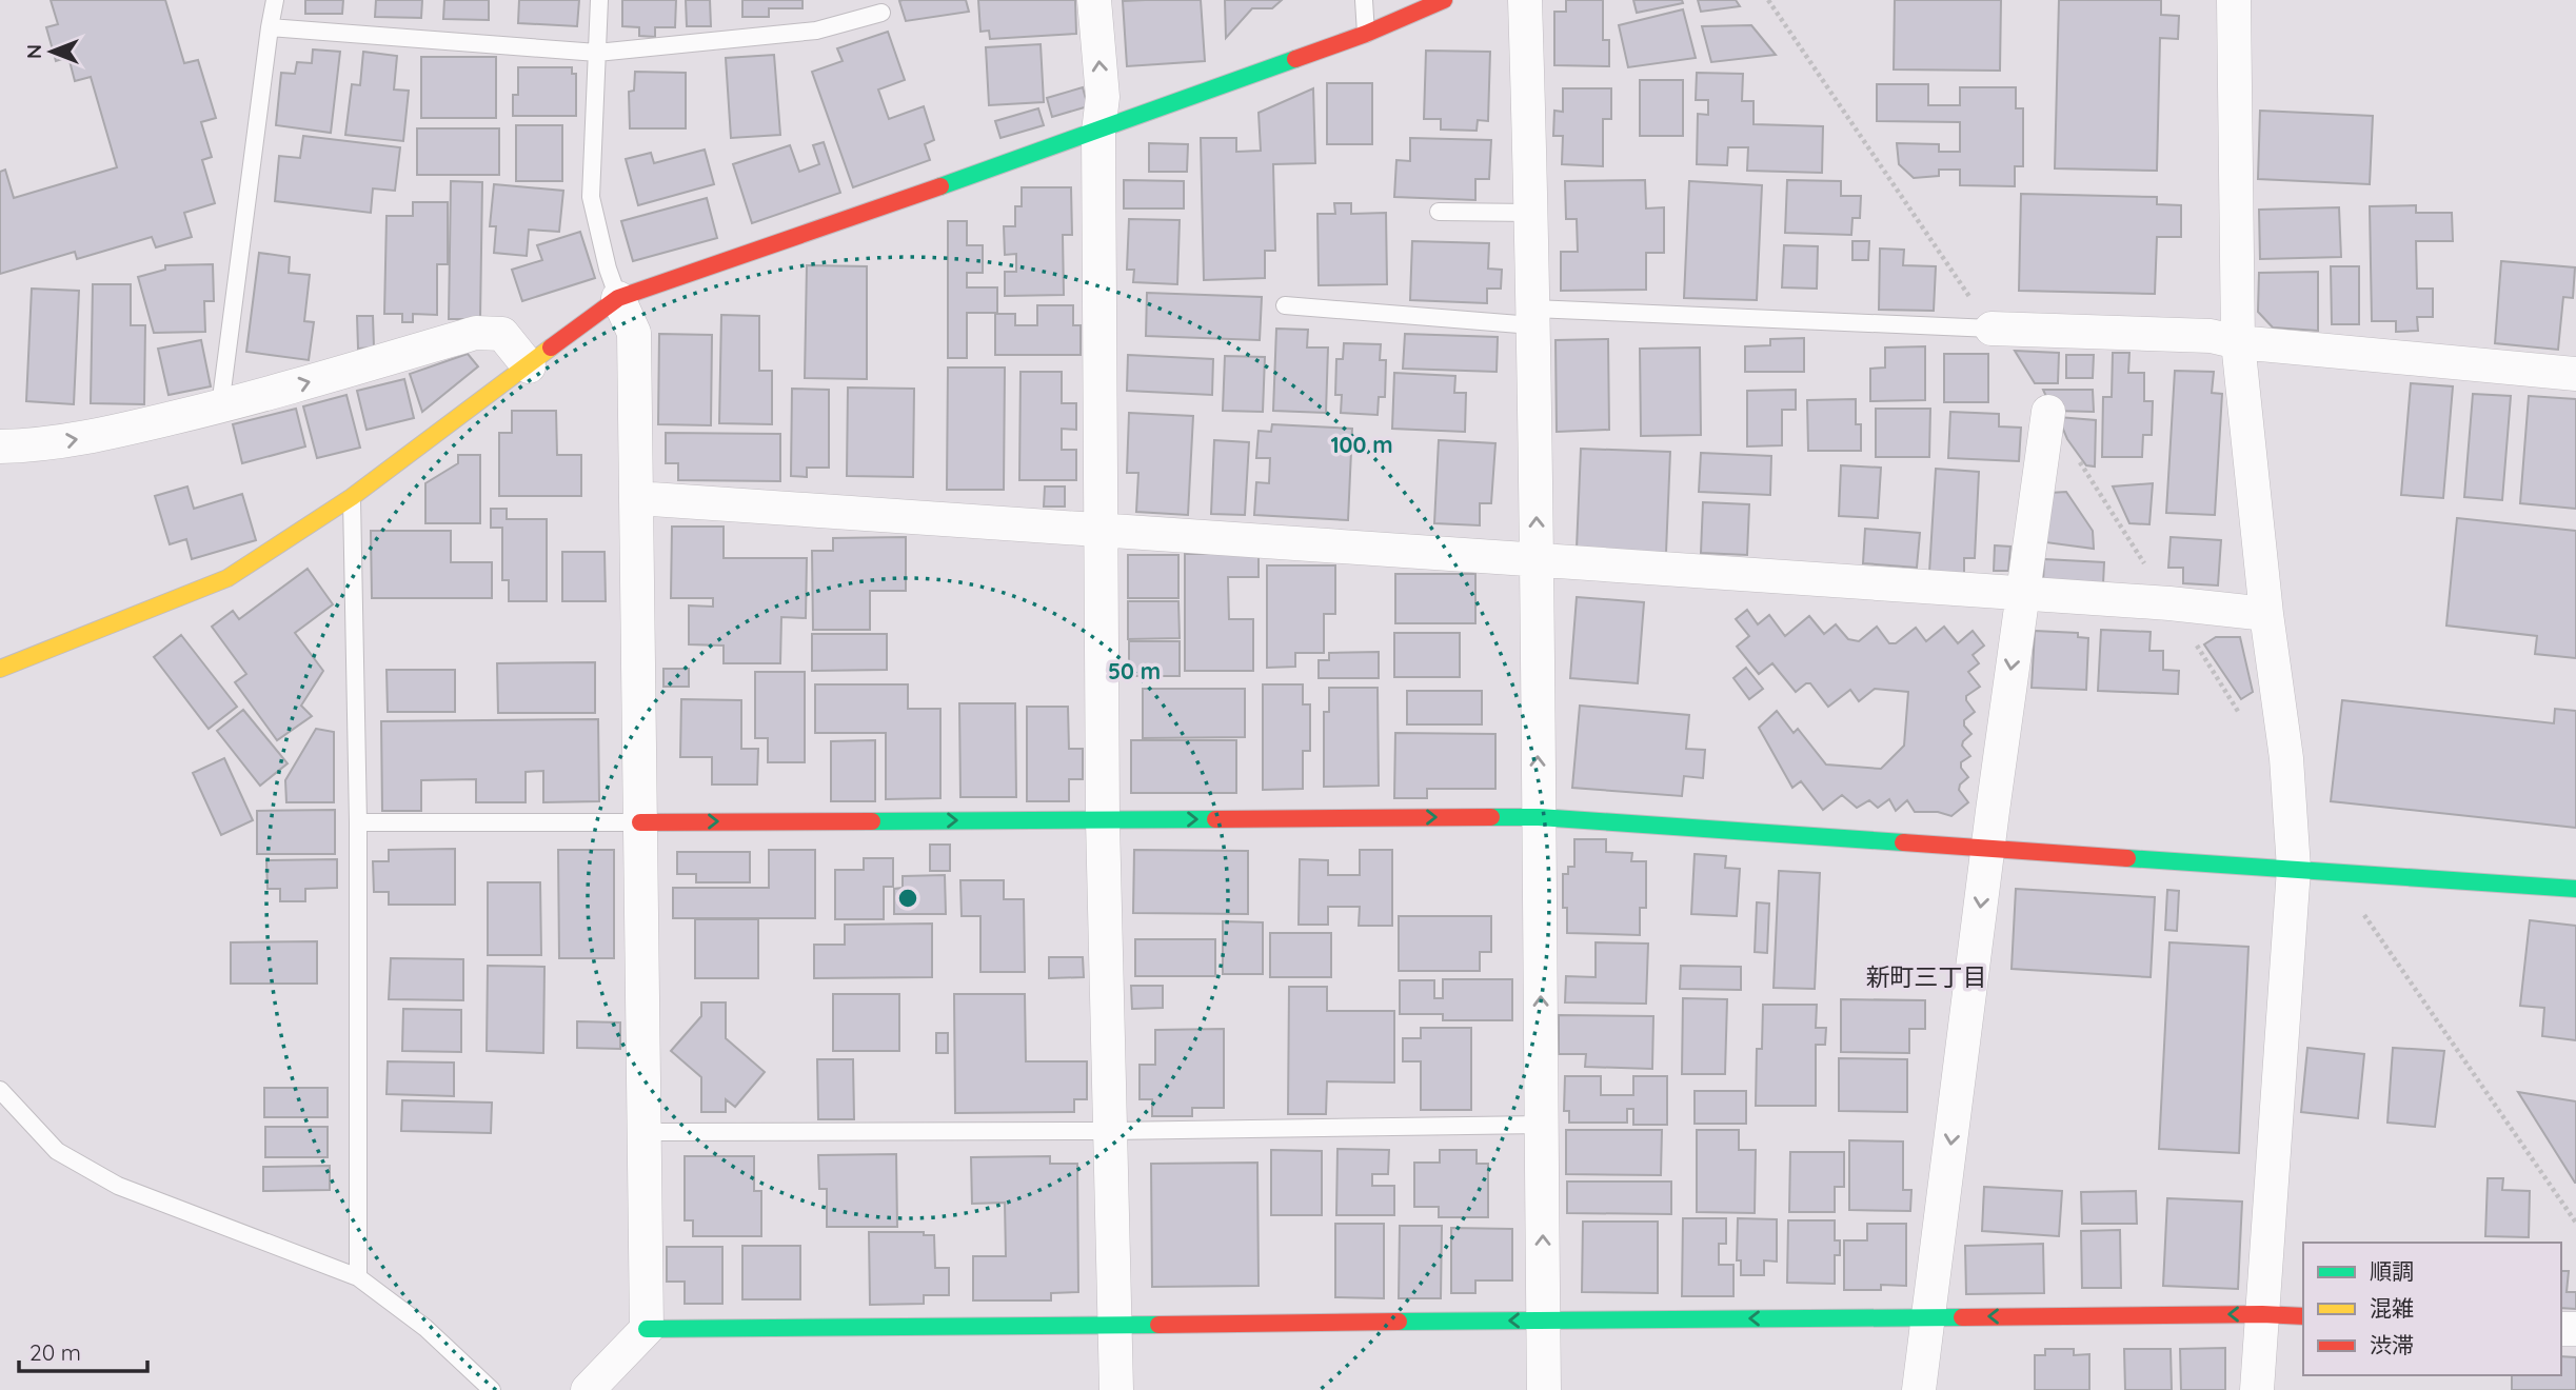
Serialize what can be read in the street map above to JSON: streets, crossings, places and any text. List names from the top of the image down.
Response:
{
  "districts": ["新町三丁目"],
  "legend": ["順調", "混雑", "渋滞"],
  "scale_bar": "20 m",
  "north": "left",
  "rings": ["100 m", "50 m"]
}
